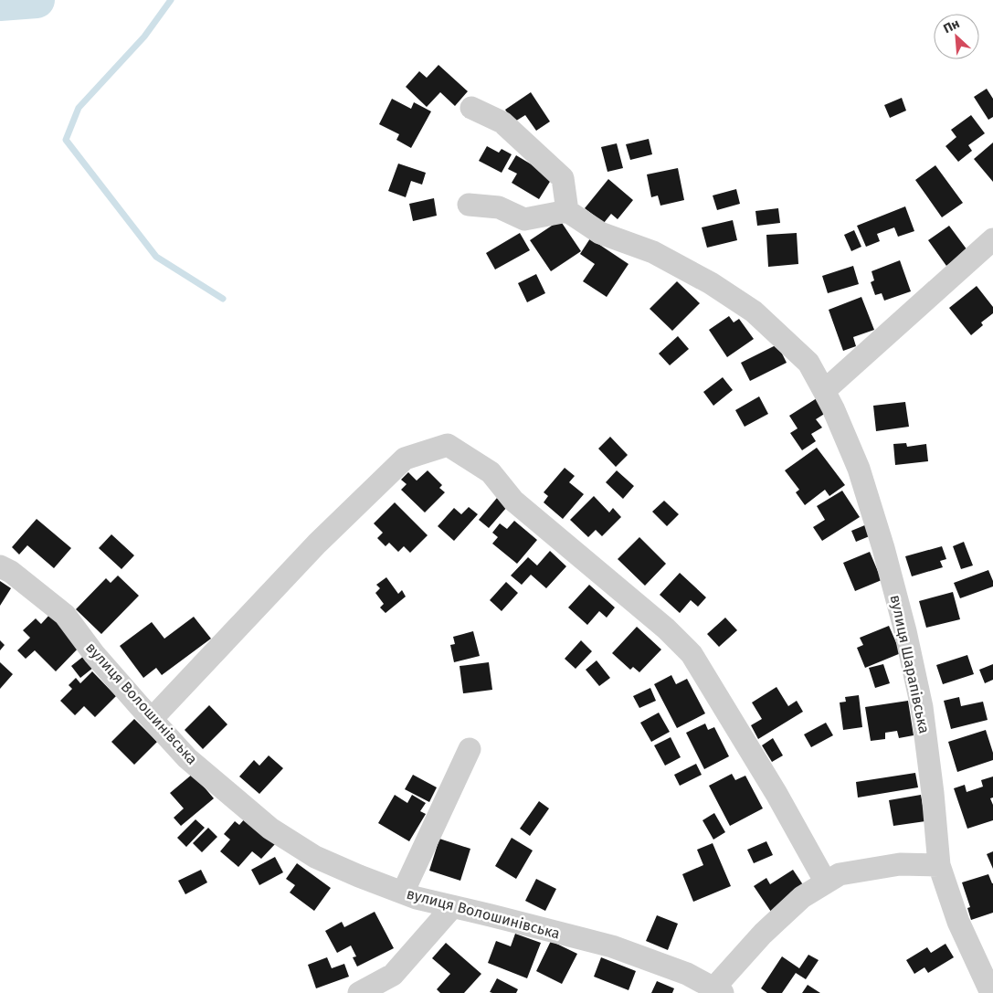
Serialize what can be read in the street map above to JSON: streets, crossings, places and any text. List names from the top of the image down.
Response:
{
  "streets": {
    "street": ["вулиця Шарапівська", "вулиця Волошинівська"]
  },
  "north": "top left"
}
